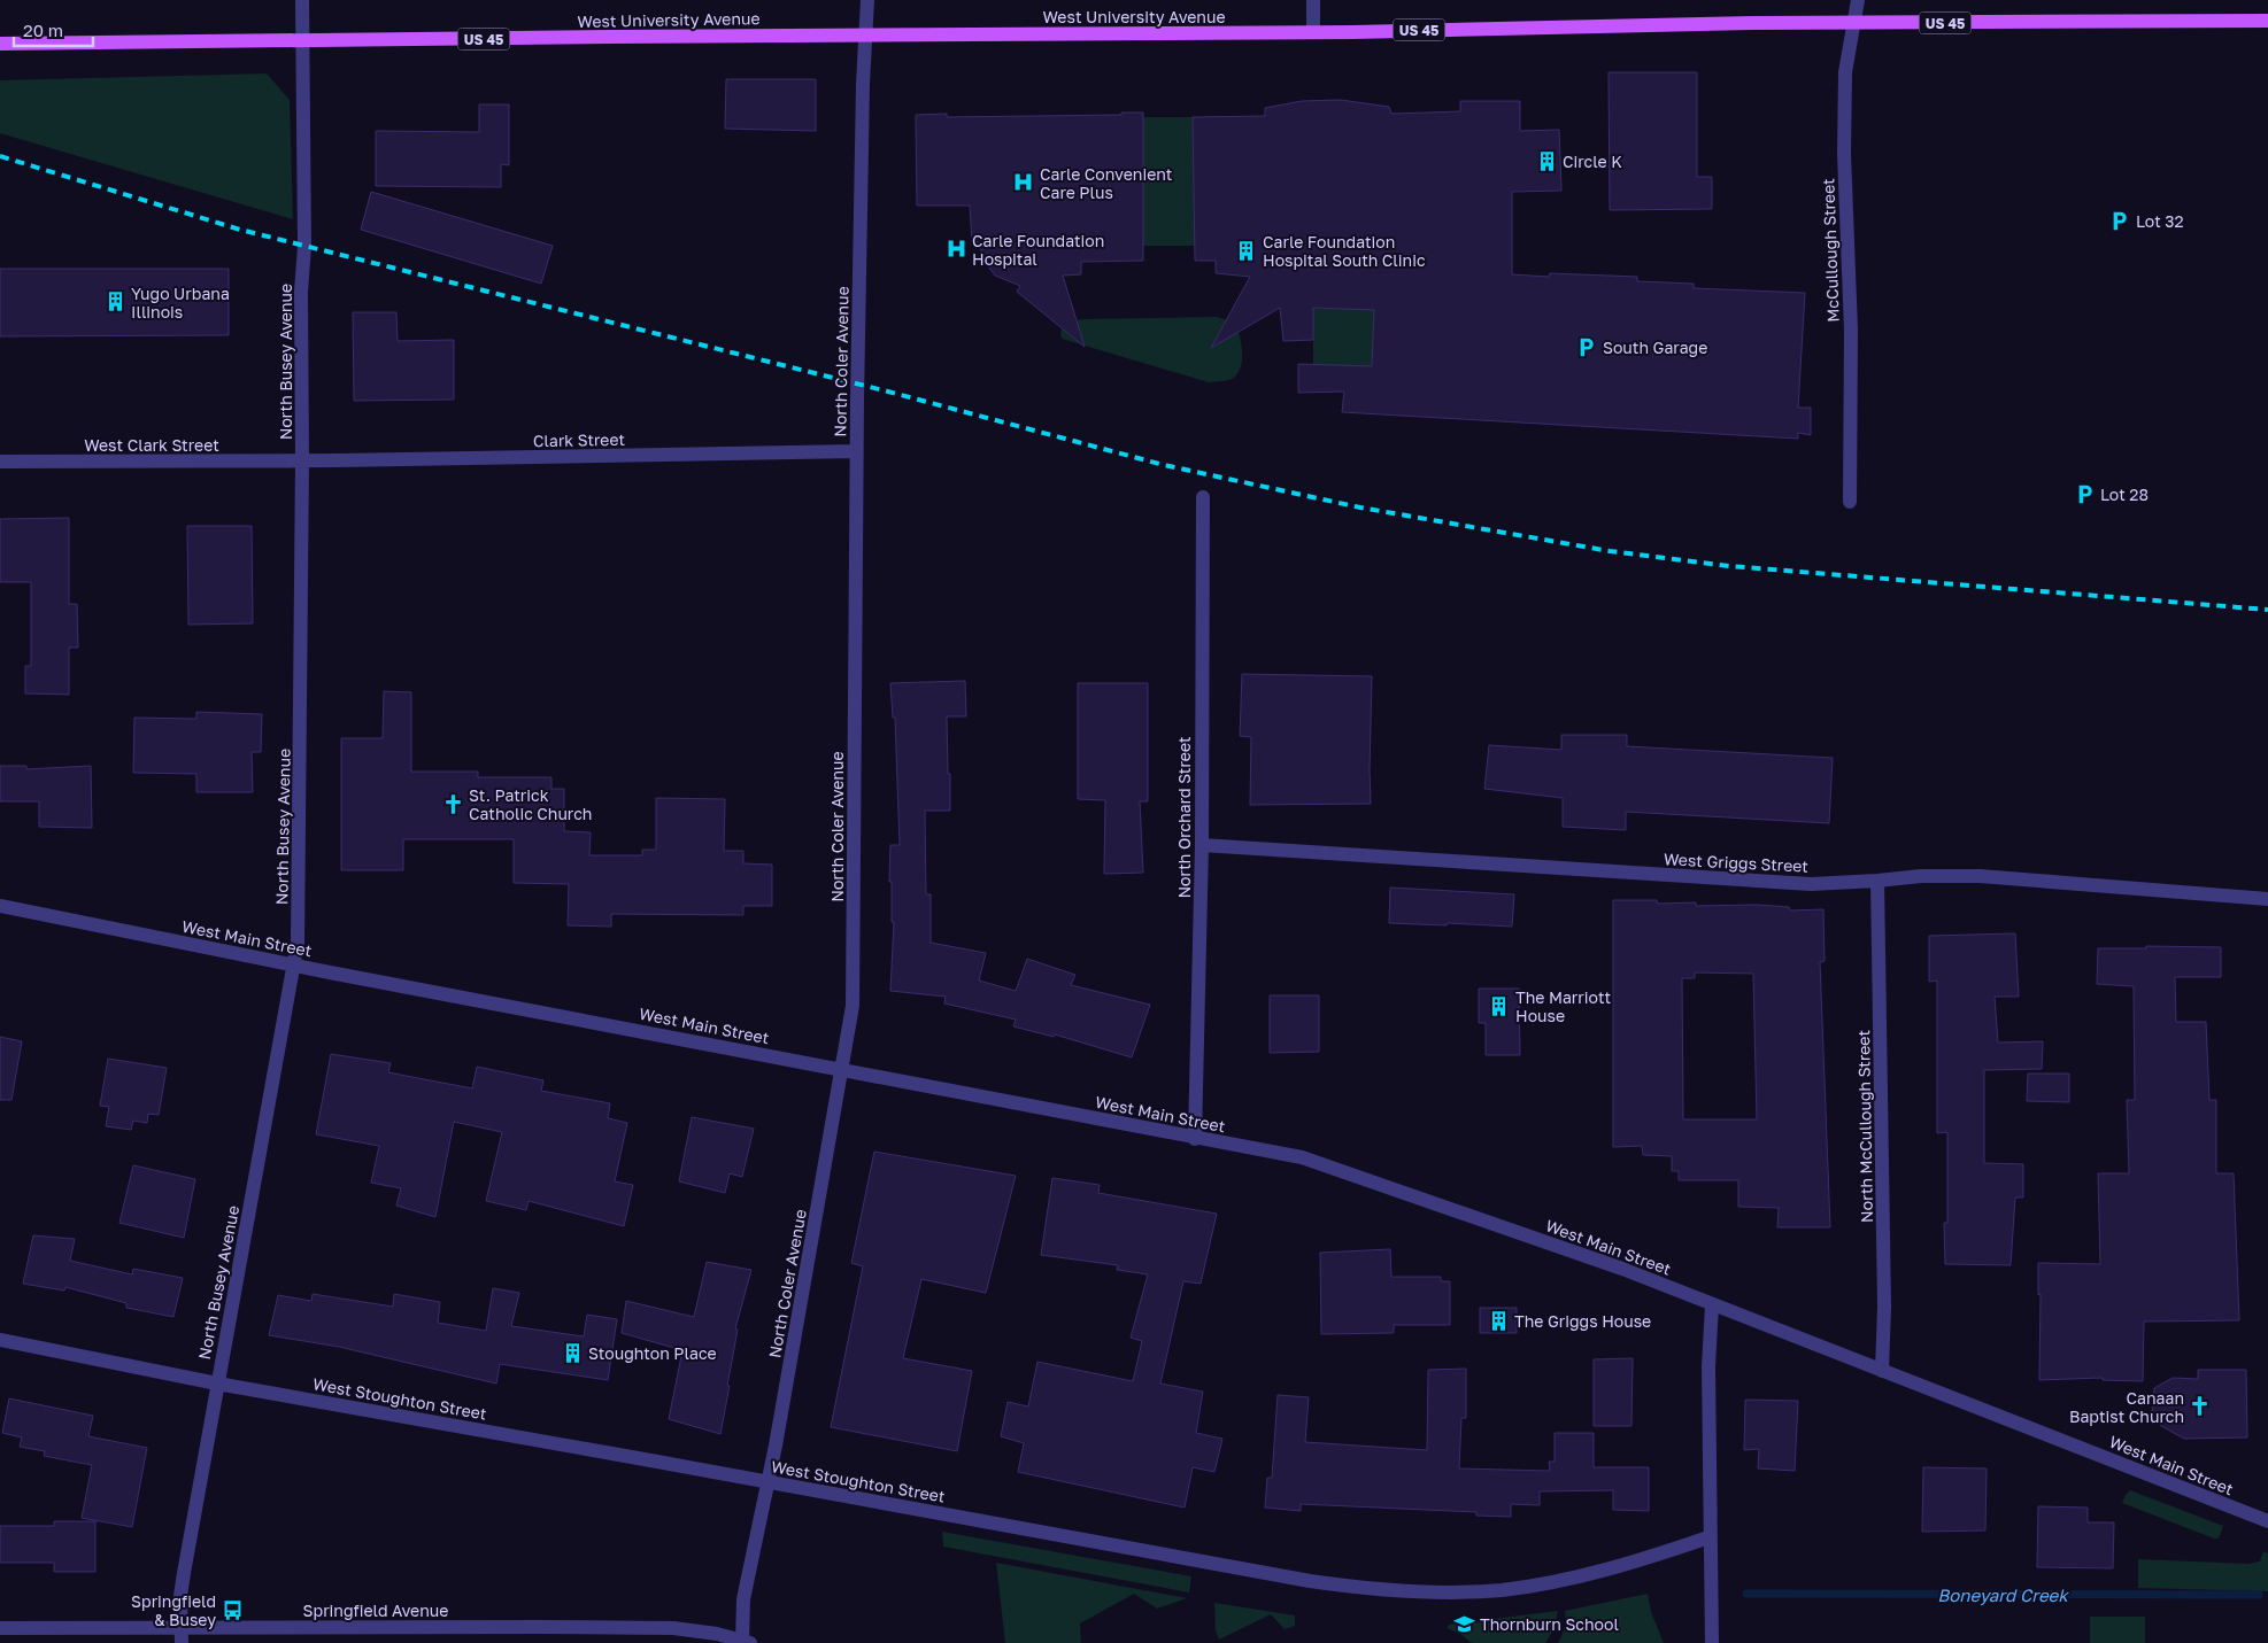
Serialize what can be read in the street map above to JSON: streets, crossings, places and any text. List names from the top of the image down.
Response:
{
  "streets": {
    "main road": ["West University Avenue", "US 45"],
    "street": [
      "McCullough Street",
      "North Busey Avenue",
      "North Coler Avenue",
      "Clark Street",
      "West Clark Street",
      "North Orchard Street",
      "West Griggs Street",
      "West Main Street",
      "North McCullough Street",
      "West Stoughton Street",
      "Springfield Avenue"
    ]
  },
  "crossings": [
    ["West University Avenue", "McCullough Street"],
    ["West University Avenue", "North Busey Avenue"],
    ["West University Avenue", "North Coler Avenue"],
    ["North Busey Avenue", "Clark Street"],
    ["North Busey Avenue", "West Clark Street"],
    ["North Busey Avenue", "West Main Street"],
    ["North Busey Avenue", "West Stoughton Street"],
    ["North Busey Avenue", "Springfield Avenue"],
    ["North Coler Avenue", "Clark Street"],
    ["North Coler Avenue", "West Main Street"],
    ["North Coler Avenue", "West Stoughton Street"],
    ["North Coler Avenue", "Springfield Avenue"],
    ["Clark Street", "West Clark Street"],
    ["North Orchard Street", "West Griggs Street"],
    ["North Orchard Street", "West Main Street"],
    ["West Griggs Street", "North McCullough Street"],
    ["West Main Street", "North McCullough Street"]
  ],
  "water": ["Boneyard Creek"],
  "places": {
    "building": [
      "Circle K",
      "Carle Foundation Hospital South Clinic",
      "Yugo Urbana Illinois",
      "The Marriott House",
      "The Griggs House",
      "Stoughton Place"
    ],
    "hospital": ["Carle Convenient Care Plus", "Carle Foundation Hospital"],
    "parking": ["Lot 32", "South Garage", "Lot 28"],
    "church": ["St. Patrick Catholic Church", "Canaan Baptist Church"],
    "bus stop": ["Springfield & Busey"],
    "school or university": ["Thornburn School"]
  },
  "scale_bar": "20 m"
}
